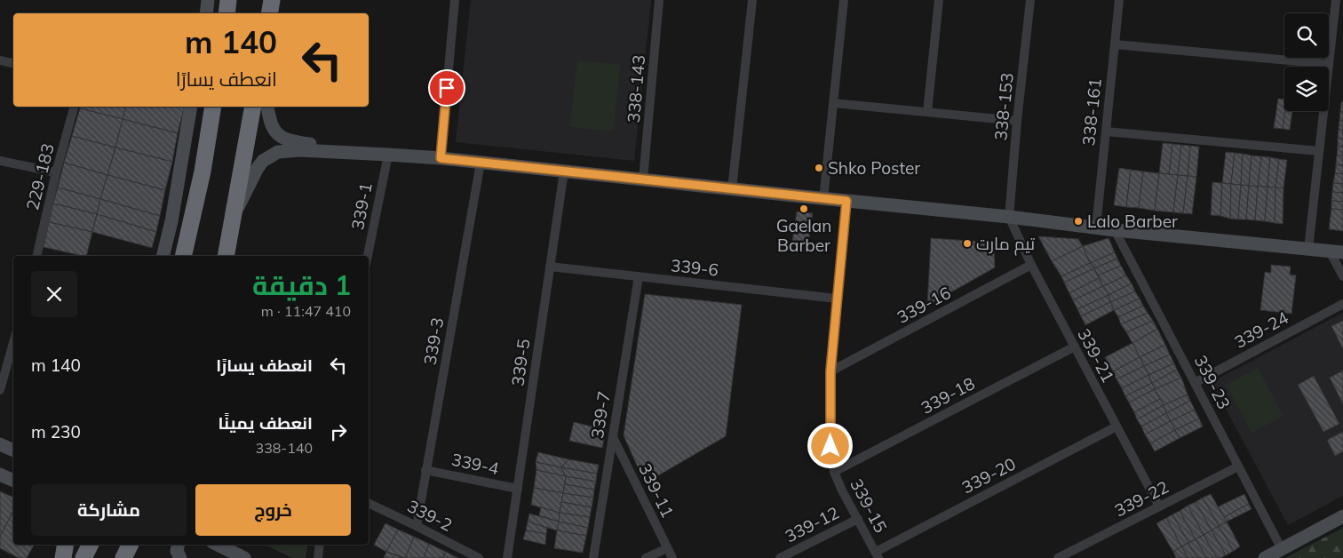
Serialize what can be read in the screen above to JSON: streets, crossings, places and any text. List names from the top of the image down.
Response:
{
  "streets": {
    "street": [
      "338-143",
      "338-153",
      "338-161",
      "229-183",
      "339-1",
      "339-6",
      "339-16",
      "339-24",
      "339-3",
      "339-21",
      "339-5",
      "339-23",
      "339-18",
      "339-7",
      "339-4",
      "339-20",
      "339-11",
      "339-22",
      "339-15",
      "339-2",
      "339-12"
    ]
  },
  "crossings": [
    ["338-153", "339-21"],
    ["339-6", "339-5"],
    ["339-6", "339-7"],
    ["339-6", "339-15"],
    ["339-16", "339-21"],
    ["339-16", "339-15"],
    ["339-24", "339-23"],
    ["339-3", "339-4"],
    ["339-3", "339-2"],
    ["339-21", "339-18"],
    ["339-21", "339-20"],
    ["339-21", "339-22"],
    ["339-5", "339-4"],
    ["339-23", "339-22"],
    ["339-18", "339-15"],
    ["339-7", "339-11"],
    ["339-20", "339-15"],
    ["339-15", "339-12"]
  ],
  "places": [
    "Shko Poster",
    "Gaelan Barber",
    "Lalo Barber",
    "تيم مارت"
  ],
  "page": {
    "turn": ["140 m", "انعطف يسارًا"],
    "heading": ["1 دقيقة", "410 m · 11:47"],
    "list": [
      {
        "name": "انعطف يسارًا",
        "value": "140 m"
      },
      {
        "name": "انعطف يمينًا",
        "note": "338-140",
        "value": "230 m"
      }
    ],
    "buttons": ["خروج", "مشاركة"]
  }
}
